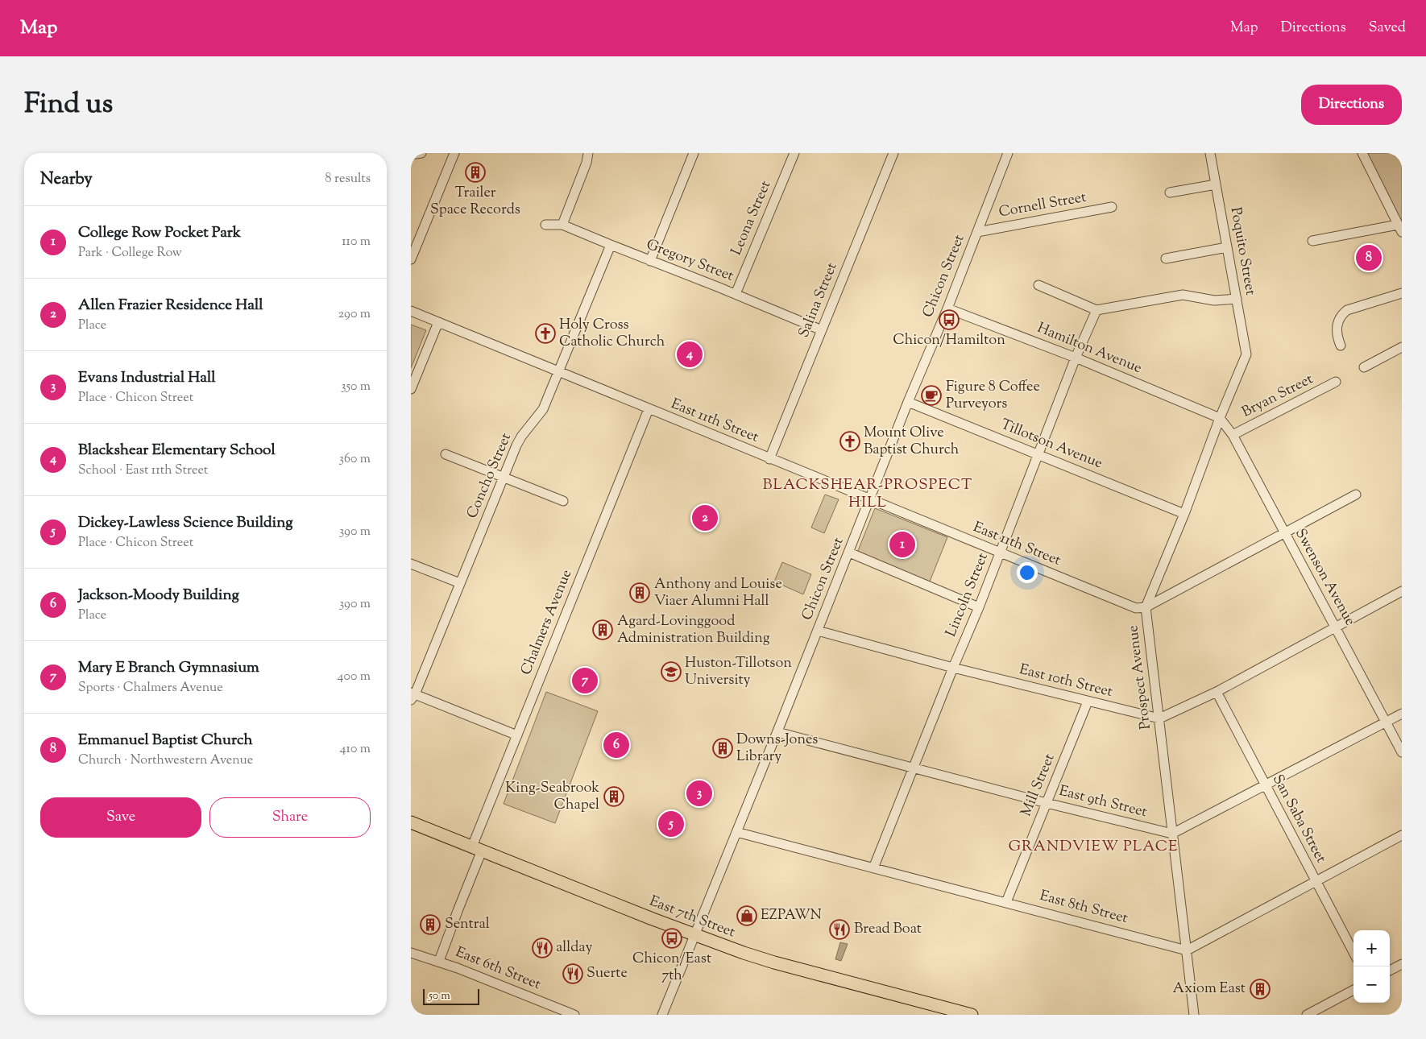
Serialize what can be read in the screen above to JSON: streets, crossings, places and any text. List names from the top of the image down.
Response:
{
  "streets": {
    "main road": ["East 7th Street"],
    "street": [
      "Cornell Street",
      "Leona Street",
      "Poquito Street",
      "Gregory Street",
      "Chicon Street",
      "Salina Street",
      "Hamilton Avenue",
      "Bryan Street",
      "East 11th Street",
      "Tillotson Avenue",
      "Concho Street",
      "Swenson Avenue",
      "Lincoln Street",
      "Chalmers Avenue",
      "Prospect Avenue",
      "East 10th Street",
      "Mill Street",
      "East 9th Street",
      "San Saba Street",
      "East 8th Street",
      "East 6th Street"
    ]
  },
  "crossings": [
    ["Cornell Street", "Chicon Street"],
    ["Leona Street", "Gregory Street"],
    ["Poquito Street", "Prospect Avenue"],
    ["Gregory Street", "Salina Street"],
    ["Gregory Street", "Concho Street"],
    ["Chicon Street", "Hamilton Avenue"],
    ["Chicon Street", "East 11th Street"],
    ["Chicon Street", "Tillotson Avenue"],
    ["Chicon Street", "East 10th Street"],
    ["Chicon Street", "East 9th Street"],
    ["Chicon Street", "East 8th Street"],
    ["Chicon Street", "East 7th Street"],
    ["Salina Street", "East 11th Street"],
    ["Hamilton Avenue", "Swenson Avenue"],
    ["Hamilton Avenue", "Lincoln Street"],
    ["Hamilton Avenue", "Prospect Avenue"],
    ["Bryan Street", "Swenson Avenue"],
    ["East 11th Street", "Concho Street"],
    ["East 11th Street", "Lincoln Street"],
    ["East 11th Street", "Chalmers Avenue"],
    ["East 11th Street", "Prospect Avenue"],
    ["Tillotson Avenue", "Lincoln Street"],
    ["Tillotson Avenue", "Prospect Avenue"],
    ["Swenson Avenue", "Prospect Avenue"],
    ["Lincoln Street", "East 10th Street"],
    ["Lincoln Street", "East 9th Street"],
    ["Lincoln Street", "East 8th Street"],
    ["Chalmers Avenue", "East 7th Street"],
    ["Chalmers Avenue", "East 6th Street"],
    ["Prospect Avenue", "East 10th Street"],
    ["Prospect Avenue", "East 9th Street"],
    ["Prospect Avenue", "East 8th Street"],
    ["East 10th Street", "Mill Street"],
    ["Mill Street", "East 9th Street"],
    ["Mill Street", "East 8th Street"]
  ],
  "districts": ["BLACKSHEAR-PROSPECT HILL", "GRANDVIEW PLACE"],
  "places": {
    "building": [
      "Trailer Space Records",
      "Anthony and Louise Viaer Alumni Hall",
      "Agard-Lovinggood Administration Building",
      "Downs-Jones Library",
      "King-Seabrook Chapel",
      "Sentral",
      "Axiom East"
    ],
    "bus stop": ["Chicon/Hamilton", "Chicon/East 7th"],
    "church": ["Holy Cross Catholic Church", "Mount Olive Baptist Church"],
    "cafe": ["Figure 8 Coffee Purveyors"],
    "school or university": ["Huston-Tillotson University"],
    "shop": ["EZPAWN"],
    "restaurant": ["Bread Boat", "allday", "Suerte"]
  },
  "scale_bar": "50 m",
  "page": {
    "header": "Map",
    "nav": ["Map", "Directions", "Saved"],
    "title": "Find us",
    "buttons": [
      "Directions",
      ["Save", "Share"]
    ],
    "heading": ["Nearby", "8 results"],
    "list": [
      {
        "mark": "1",
        "name": "College Row Pocket Park",
        "note": "Park · College Row",
        "value": "110 m"
      },
      {
        "mark": "2",
        "name": "Allen Frazier Residence Hall",
        "note": "Place",
        "value": "290 m"
      },
      {
        "mark": "3",
        "name": "Evans Industrial Hall",
        "note": "Place · Chicon Street",
        "value": "350 m"
      },
      {
        "mark": "4",
        "name": "Blackshear Elementary School",
        "note": "School · East 11th Street",
        "value": "360 m"
      },
      {
        "mark": "5",
        "name": "Dickey-Lawless Science Building",
        "note": "Place · Chicon Street",
        "value": "390 m"
      },
      {
        "mark": "6",
        "name": "Jackson-Moody Building",
        "note": "Place",
        "value": "390 m"
      },
      {
        "mark": "7",
        "name": "Mary E Branch Gymnasium",
        "note": "Sports · Chalmers Avenue",
        "value": "400 m"
      },
      {
        "mark": "8",
        "name": "Emmanuel Baptist Church",
        "note": "Church · Northwestern Avenue",
        "value": "410 m"
      }
    ],
    "pins": [
      "8",
      "4",
      "2",
      "1",
      "7",
      "6",
      "3",
      "5"
    ],
    "map_buttons": ["+", "−"],
    "scale": "50 m"
  }
}
